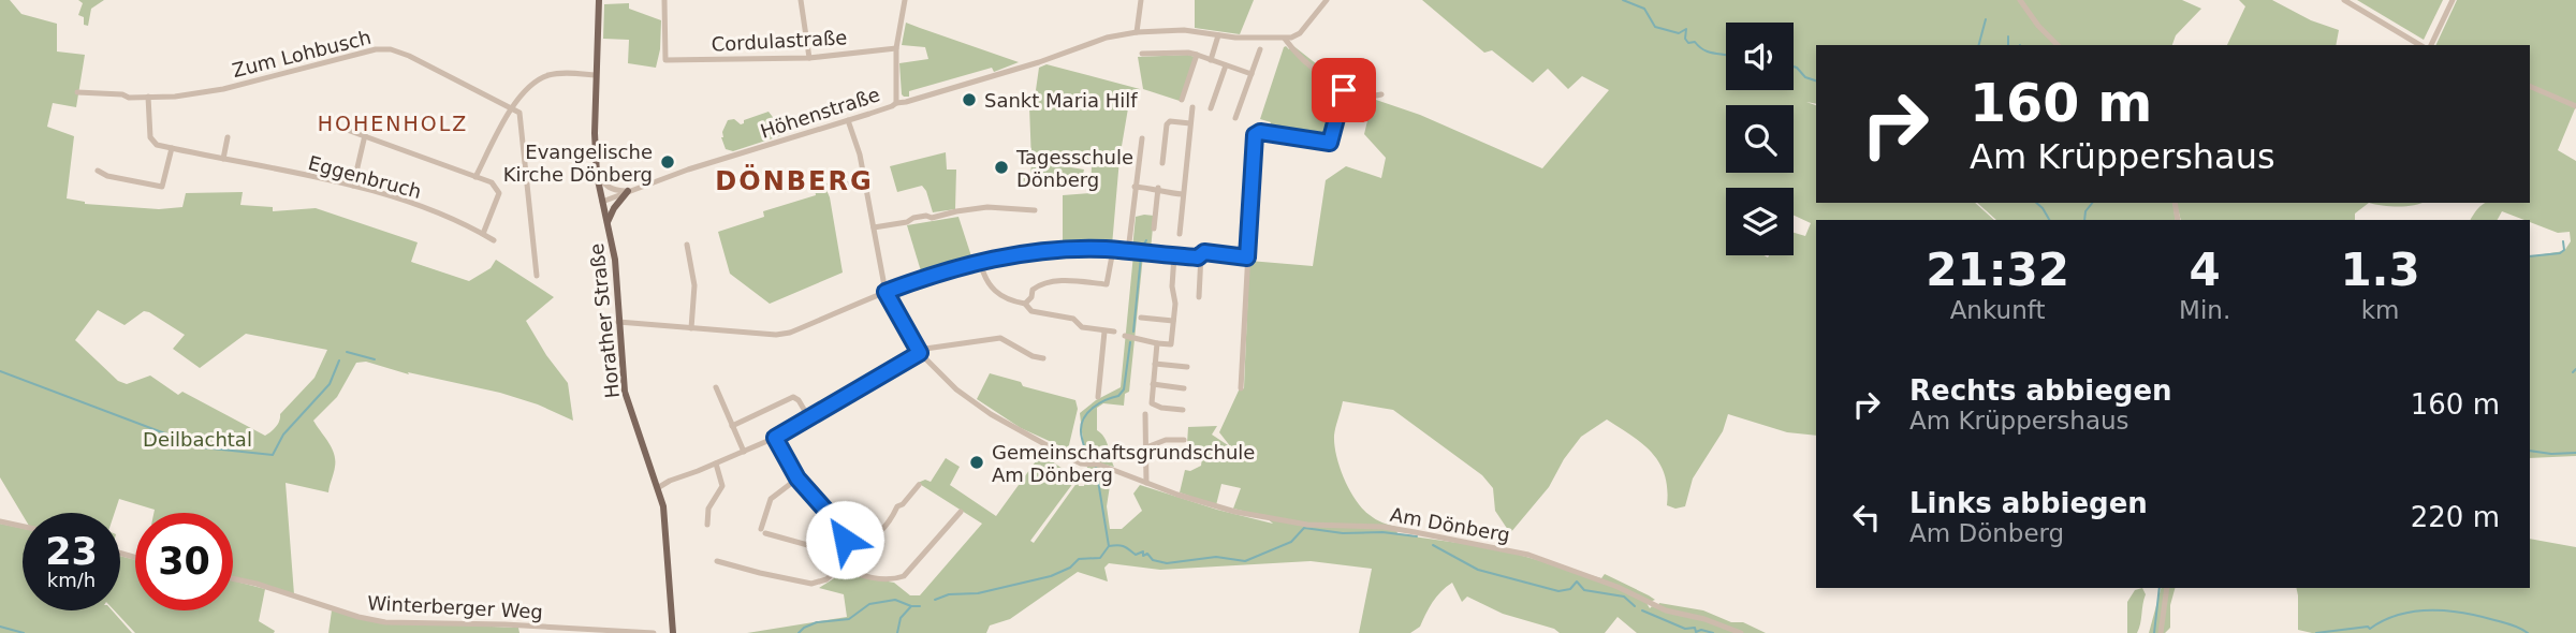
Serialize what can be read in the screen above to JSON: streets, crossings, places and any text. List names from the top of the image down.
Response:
{
  "streets": {
    "main road": ["Horather Straße"],
    "street": [
      "Cordulastraße",
      "Zum Lohbusch",
      "Höhenstraße",
      "Eggenbruch",
      "Am Dönberg",
      "Winterberger Weg"
    ]
  },
  "crossings": [
    ["Höhenstraße", "Horather Straße"],
    ["Höhenstraße", "Am Dönberg"]
  ],
  "districts": ["HOHENHOLZ", "DÖNBERG"],
  "parks": ["Deilbachtal"],
  "places": [
    "Sankt Maria Hilf",
    "Evangelische Kirche Dönberg",
    "Tagesschule Dönberg",
    "Gemeinschaftsgrundschule Am Dönberg"
  ],
  "page": {
    "turn": ["160 m", "Am Krüppershaus"],
    "eta": [
      "21:32",
      "Ankunft",
      "4",
      "Min.",
      "1.3",
      "km"
    ],
    "list": [
      {
        "name": "Rechts abbiegen",
        "note": "Am Krüppershaus",
        "value": "160 m"
      },
      {
        "name": "Links abbiegen",
        "note": "Am Dönberg",
        "value": "220 m"
      }
    ],
    "speed": "23 km/h",
    "limit": "30"
  }
}
